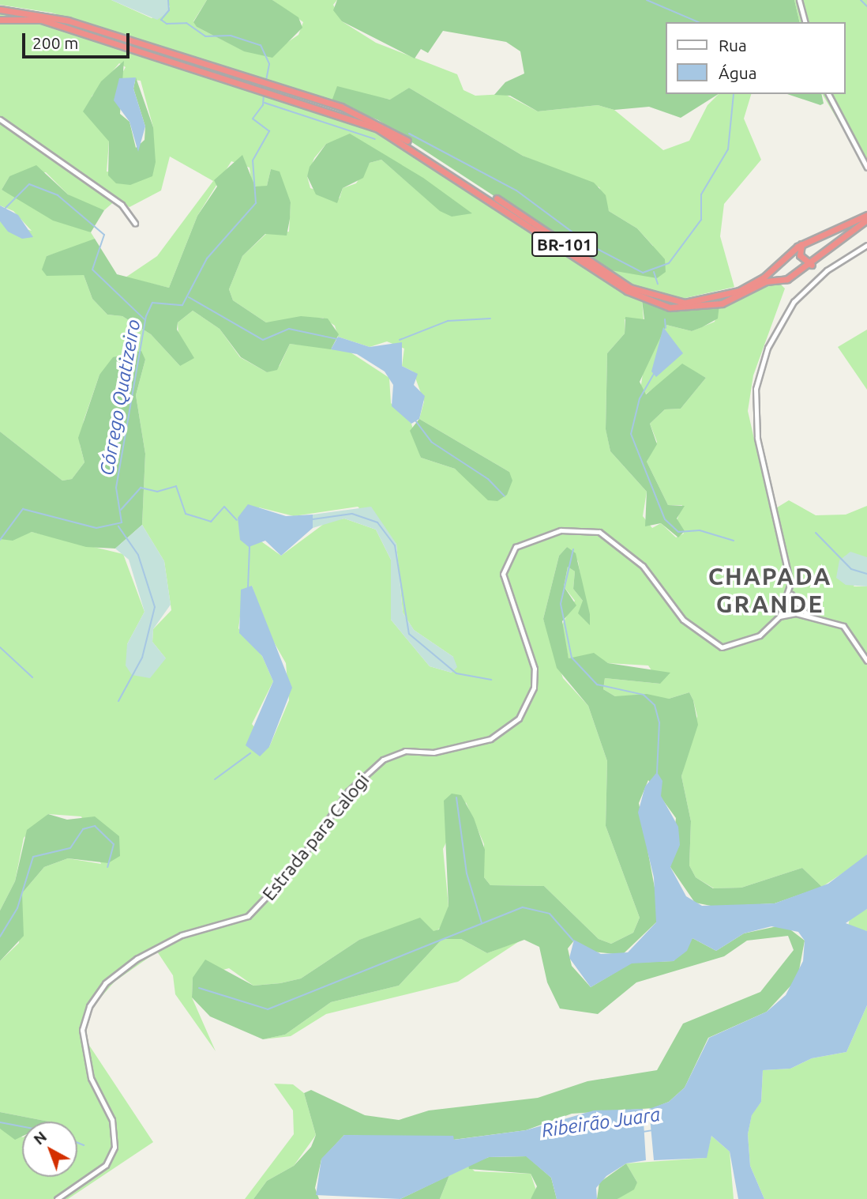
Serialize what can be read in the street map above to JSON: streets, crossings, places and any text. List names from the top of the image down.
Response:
{
  "streets": {
    "highway": ["BR-101"],
    "street": ["Estrada para Calogi"]
  },
  "districts": ["CHAPADA GRANDE"],
  "water": ["Córrego Quatizeiro", "Ribeirão Juara"],
  "legend": ["Rua", "Água"],
  "scale_bar": "200 m",
  "north": "top left"
}
